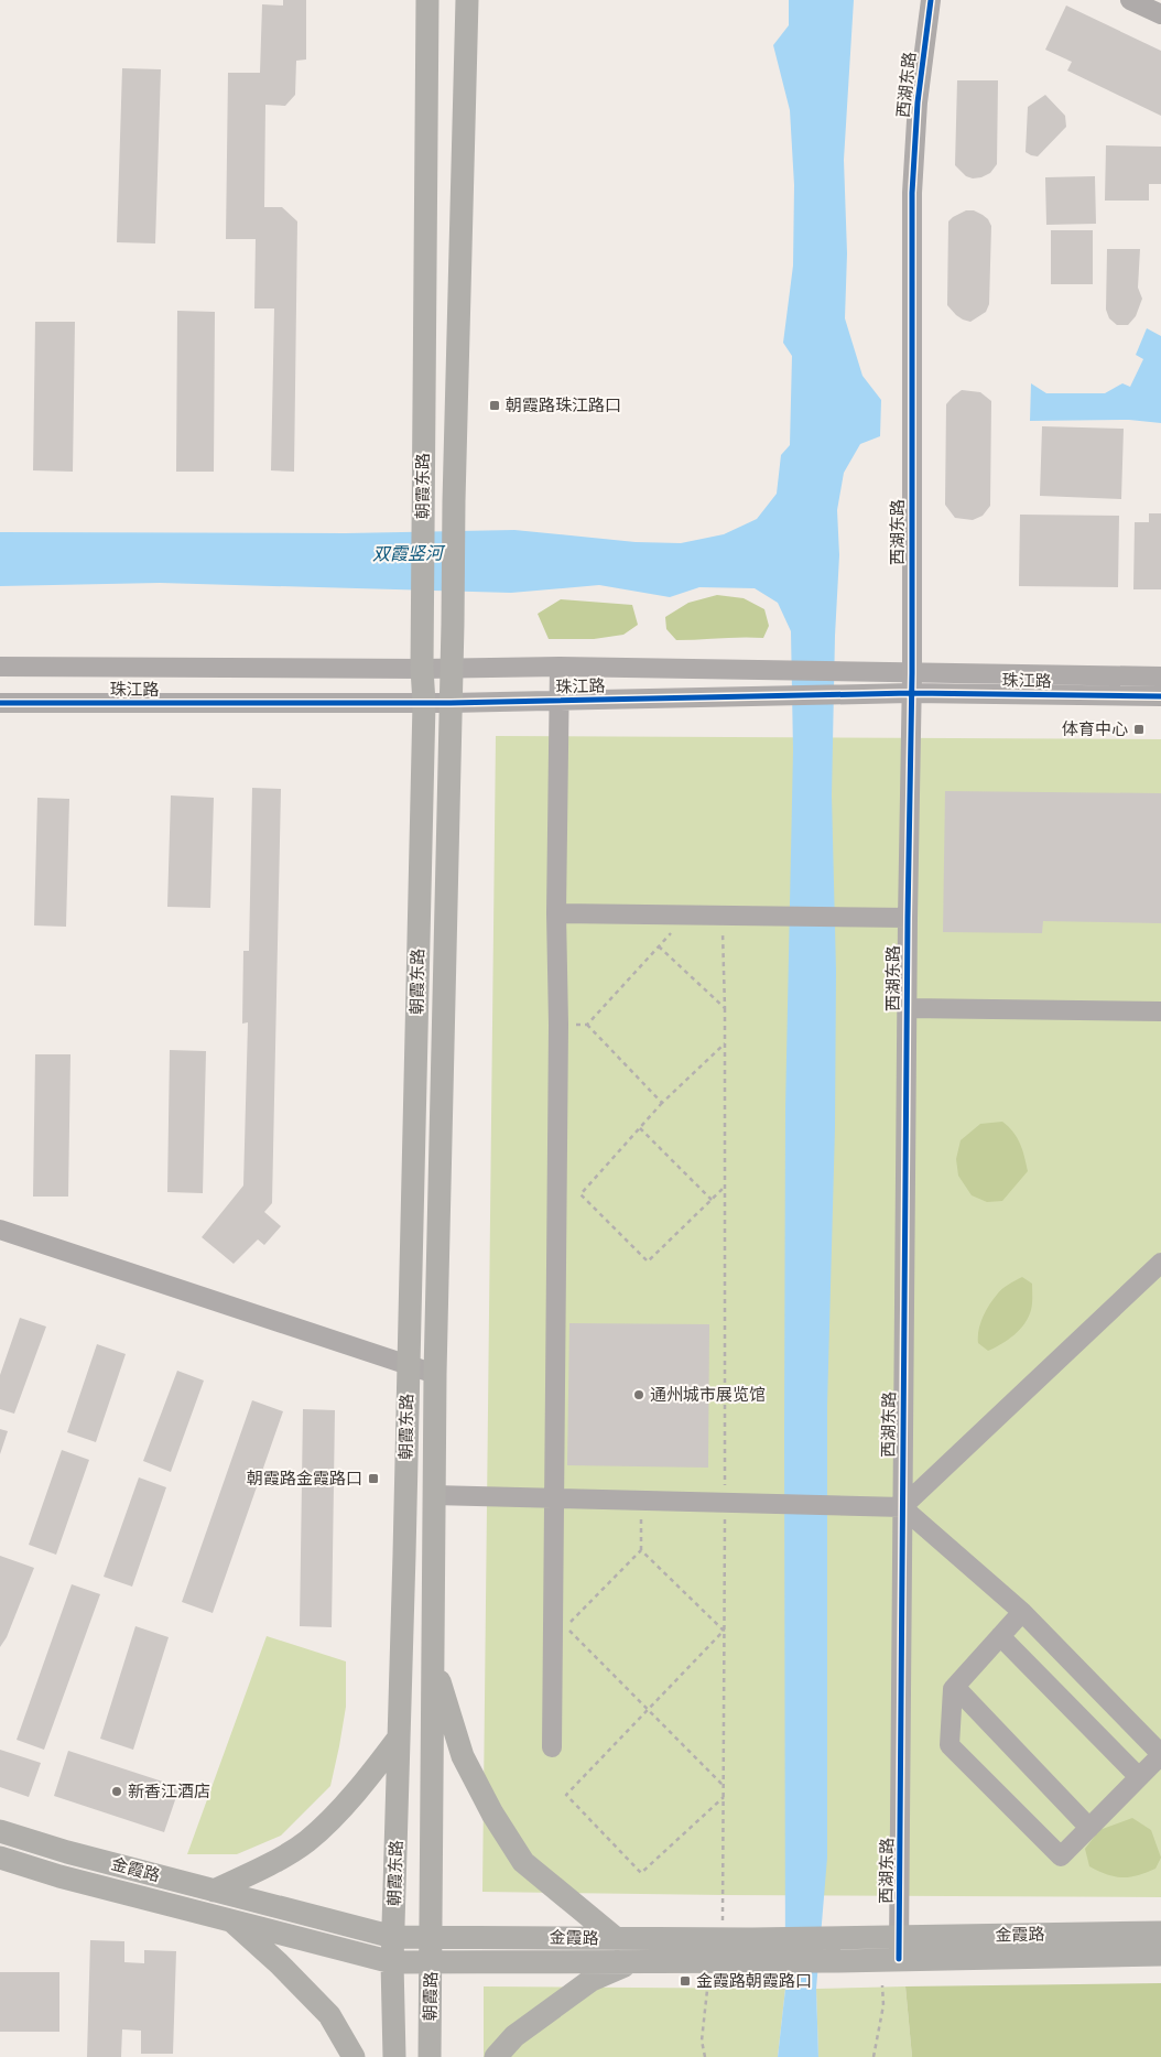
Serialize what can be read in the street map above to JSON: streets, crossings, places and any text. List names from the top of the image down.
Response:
{
  "streets": {
    "main road": ["朝霞东路", "金霞路", "朝霞路"],
    "street": ["西湖东路", "珠江路"]
  },
  "crossings": [
    ["西湖东路", "珠江路"],
    ["西湖东路", "金霞路"],
    ["朝霞东路", "珠江路"],
    ["朝霞东路", "金霞路"],
    ["朝霞东路", "朝霞路"],
    ["金霞路", "朝霞路"]
  ],
  "water": ["双霞竖河"],
  "places": {
    "transit": [
      "朝霞路珠江路口",
      "体育中心",
      "朝霞路金霞路口",
      "金霞路朝霞路口"
    ],
    "other": ["通州城市展览馆", "新香江酒店"]
  }
}
